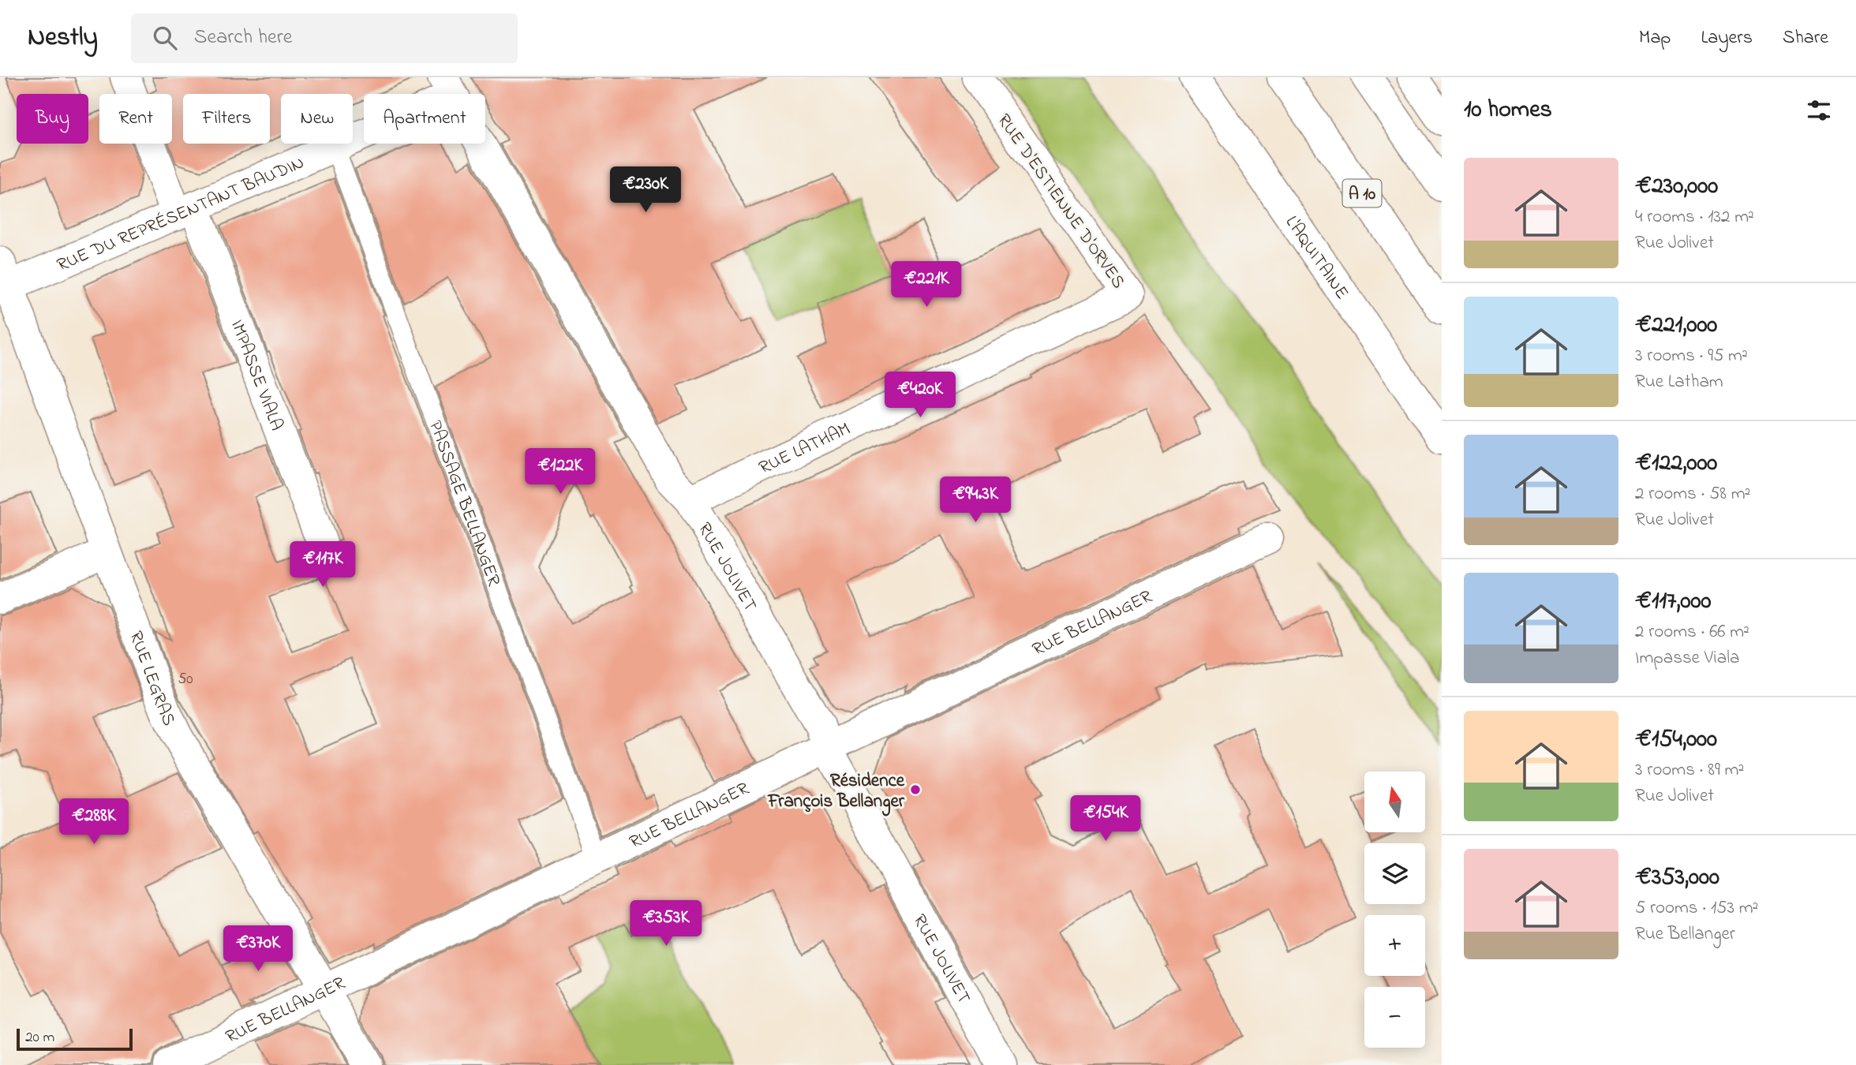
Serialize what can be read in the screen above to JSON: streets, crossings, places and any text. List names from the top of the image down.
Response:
{
  "streets": {
    "main road": [
      "A 10",
      "RUE D'ESTIENNE D'ORVES",
      "RUE DU REPRÉSENTANT BAUDIN",
      "L'AQUITAINE",
      "IMPASSE VIALA",
      "RUE LATHAM",
      "RUE JOLIVET",
      "RUE BELLANGER",
      "RUE LEGRAS"
    ],
    "lane": ["PASSAGE BELLANGER"]
  },
  "crossings": [
    ["RUE D'ESTIENNE D'ORVES", "RUE LATHAM"],
    ["RUE DU REPRÉSENTANT BAUDIN", "IMPASSE VIALA"],
    ["RUE DU REPRÉSENTANT BAUDIN", "PASSAGE BELLANGER"],
    ["RUE DU REPRÉSENTANT BAUDIN", "RUE JOLIVET"],
    ["RUE DU REPRÉSENTANT BAUDIN", "RUE LEGRAS"],
    ["RUE LATHAM", "RUE JOLIVET"],
    ["PASSAGE BELLANGER", "RUE BELLANGER"],
    ["RUE JOLIVET", "RUE BELLANGER"],
    ["RUE BELLANGER", "RUE LEGRAS"]
  ],
  "places": ["Résidence François Bellanger"],
  "house_numbers": ["50"],
  "scale_bar": "20 m",
  "north": "top",
  "page": {
    "header": "Nestly",
    "search": "Search here",
    "nav": ["Map", "Layers", "Share"],
    "heading": "10 homes",
    "chip": [
      "Buy",
      "Rent",
      "Filters",
      "New",
      "Apartment"
    ],
    "list": [
      {
        "name": "€230,000",
        "note": "4 rooms · 132 m² · Rue Jolivet"
      },
      {
        "name": "€221,000",
        "note": "3 rooms · 95 m² · Rue Latham"
      },
      {
        "name": "€122,000",
        "note": "2 rooms · 58 m² · Rue Jolivet"
      },
      {
        "name": "€117,000",
        "note": "2 rooms · 66 m² · Impasse Viala"
      },
      {
        "name": "€154,000",
        "note": "3 rooms · 89 m² · Rue Jolivet"
      },
      {
        "name": "€353,000",
        "note": "5 rooms · 153 m² · Rue Bellanger"
      }
    ],
    "price": [
      "€230K",
      "€221K",
      "€420K",
      "€122K",
      "€94.3K",
      "€117K",
      "€154K",
      "€288K",
      "€353K",
      "€370K"
    ],
    "map_buttons": ["+", "−"],
    "scale": "20 m"
  }
}
